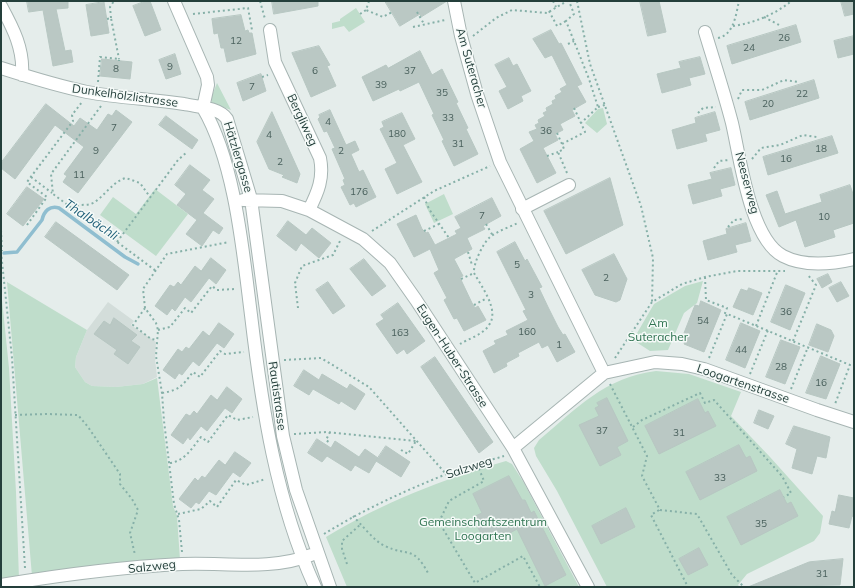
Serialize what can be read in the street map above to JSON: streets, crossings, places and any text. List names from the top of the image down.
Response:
{
  "streets": {
    "street": [
      "Am Suteracher",
      "Dunkelhölzlistrasse",
      "Bergliweg",
      "Hätzlergasse",
      "Neeserweg",
      "Eugen-Huber-Strasse",
      "Loogartenstrasse",
      "Rautistrasse",
      "Salzweg"
    ]
  },
  "crossings": [
    ["Am Suteracher", "Loogartenstrasse"],
    ["Dunkelhölzlistrasse", "Hätzlergasse"],
    ["Bergliweg", "Eugen-Huber-Strasse"],
    ["Hätzlergasse", "Eugen-Huber-Strasse"],
    ["Hätzlergasse", "Rautistrasse"],
    ["Eugen-Huber-Strasse", "Loogartenstrasse"],
    ["Eugen-Huber-Strasse", "Rautistrasse"],
    ["Eugen-Huber-Strasse", "Salzweg"],
    ["Loogartenstrasse", "Salzweg"],
    ["Rautistrasse", "Salzweg"]
  ],
  "water": ["Thalbächli"],
  "parks": ["Am Suteracher", "Gemeinschaftszentrum Loogarten"],
  "house_numbers": [
    "26",
    "12",
    "24",
    "9",
    "8",
    "6",
    "37",
    "39",
    "7",
    "35",
    "22",
    "20",
    "33",
    "4",
    "7",
    "36",
    "180",
    "4",
    "31",
    "18",
    "9",
    "2",
    "16",
    "2",
    "11",
    "176",
    "7",
    "10",
    "5",
    "2",
    "3",
    "36",
    "54",
    "160",
    "163",
    "1",
    "44",
    "28",
    "16",
    "37",
    "31",
    "33",
    "35",
    "31"
  ]
}
